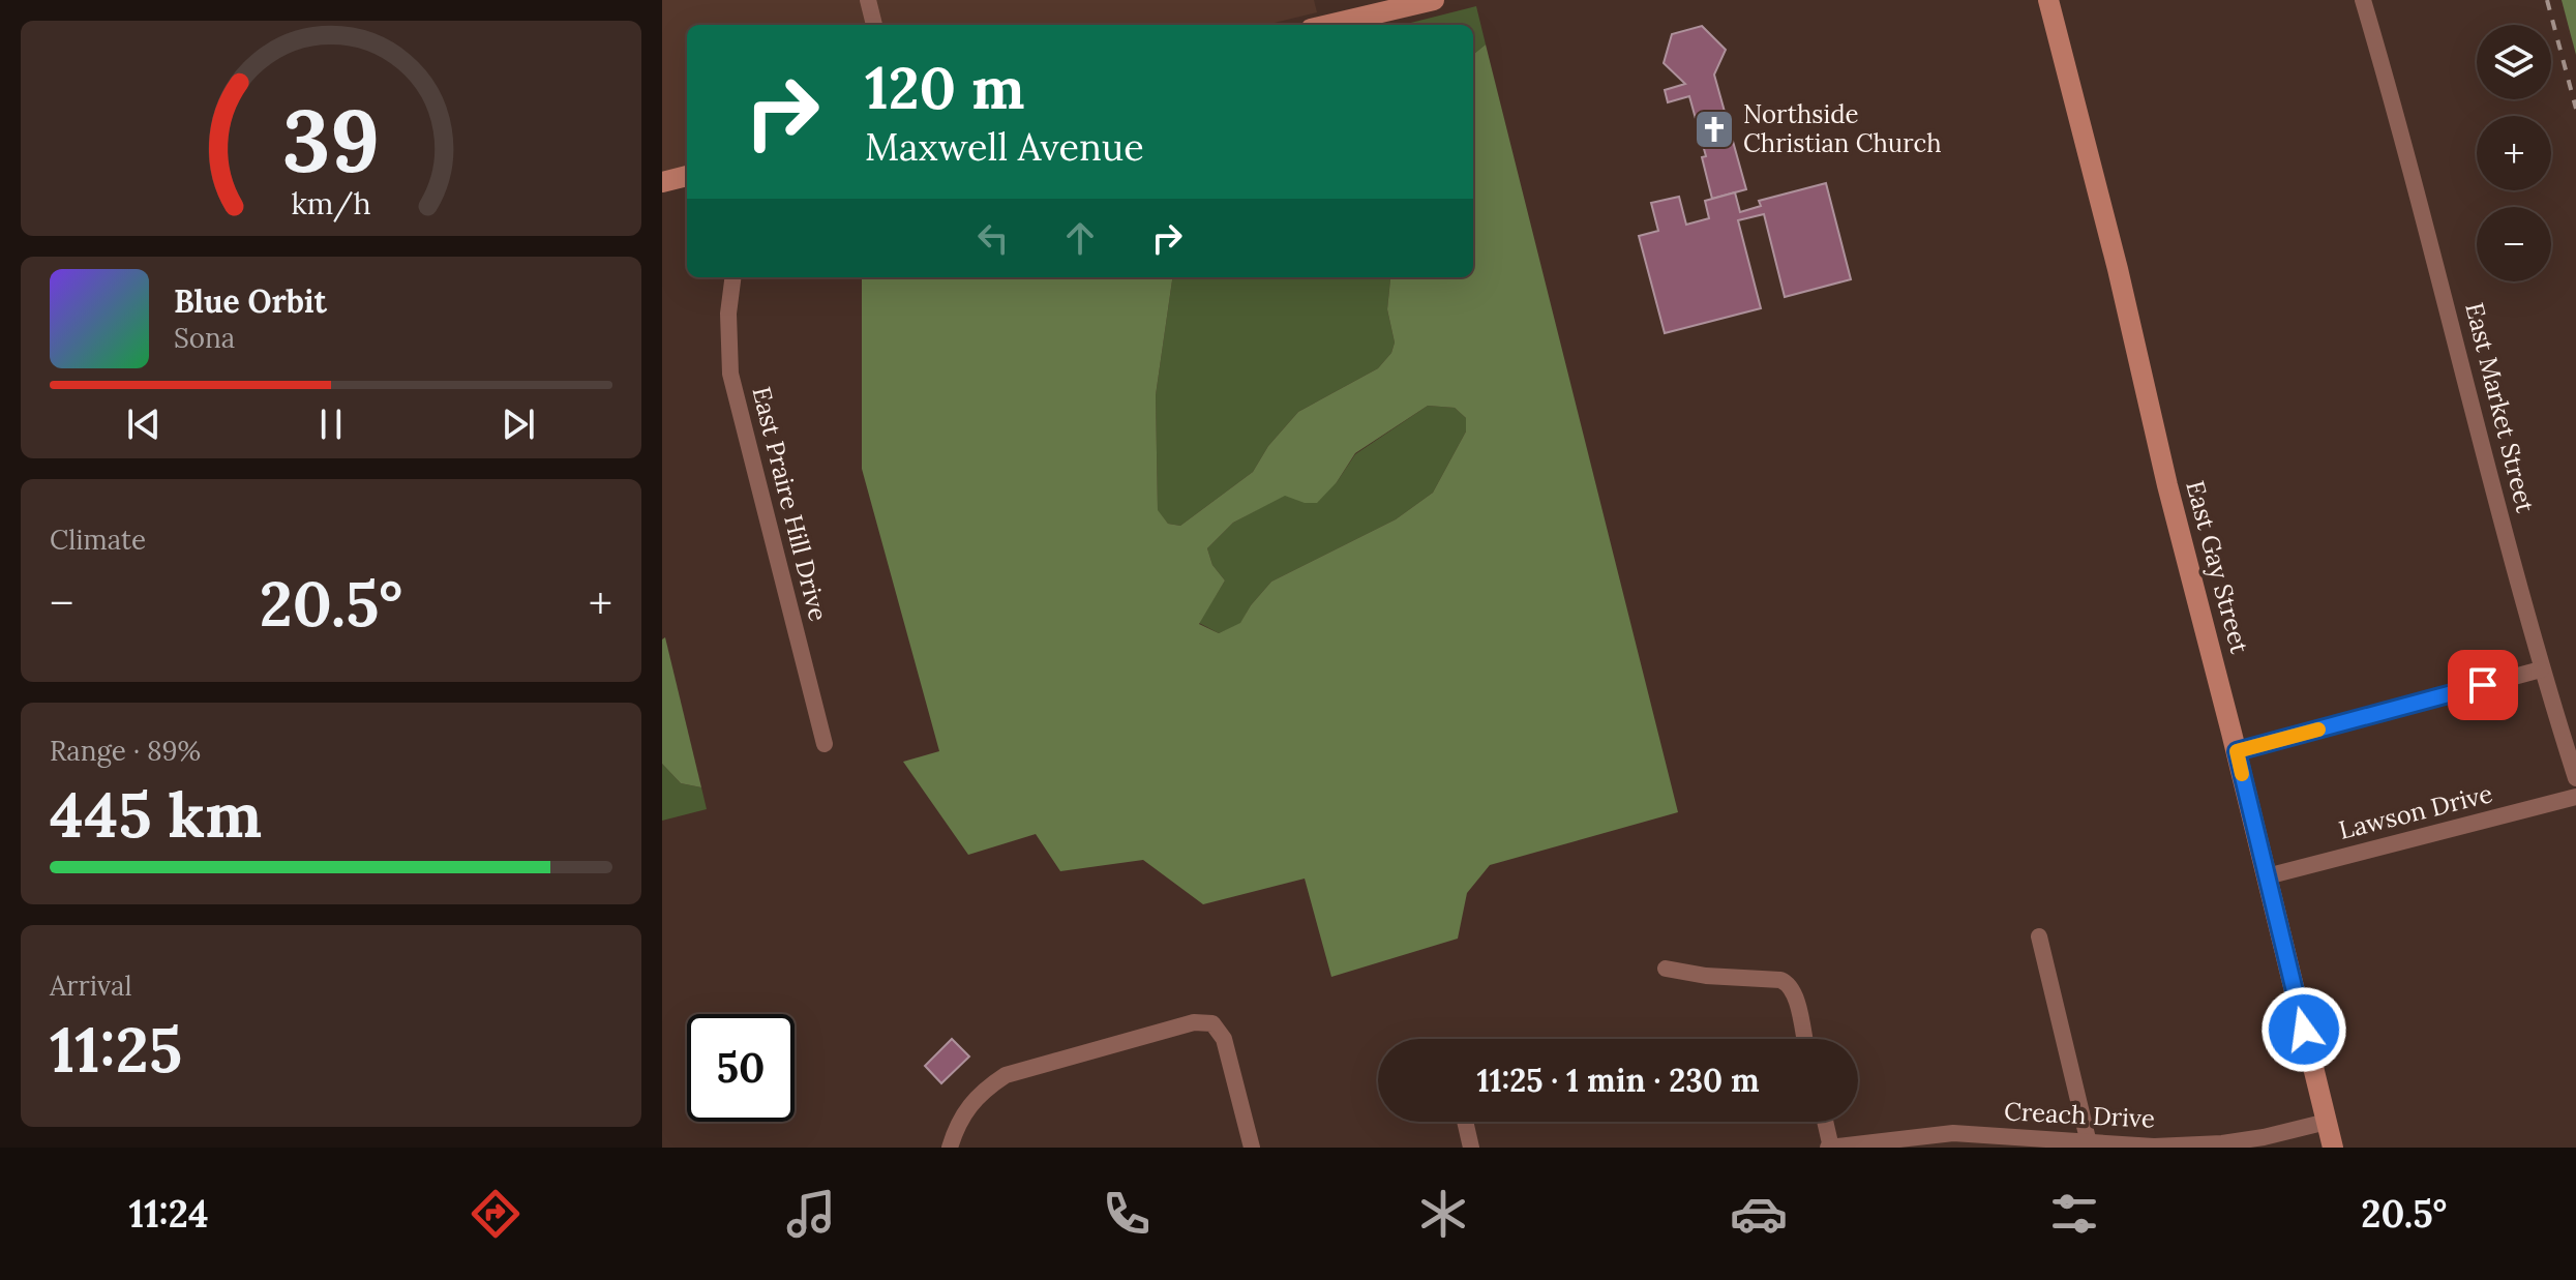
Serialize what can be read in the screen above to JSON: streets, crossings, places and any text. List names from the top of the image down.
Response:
{
  "streets": {
    "main road": ["East Gay Street"],
    "street": [
      "East Market Street",
      "East Praire Hill Drive",
      "Lawson Drive",
      "Creach Drive"
    ]
  },
  "crossings": [
    ["East Gay Street", "Lawson Drive"],
    ["East Gay Street", "Creach Drive"]
  ],
  "places": {
    "church": ["Northside Christian Church"]
  },
  "page": {
    "map_buttons": ["+", "−"],
    "turn": ["120 m", "Maxwell Avenue"],
    "song": ["Blue Orbit", "Sona"],
    "tile": [
      "Climate",
      ["Range · 89%", "445 km"],
      ["Arrival", "11:25"]
    ],
    "heat": ["−", "20.5°", "+"],
    "limit": "50",
    "trip": "11:25 · 1 min · 230 m",
    "tabs": ["11:24", "20.5°"],
    "gauge": ["39", "km/h"]
  }
}
